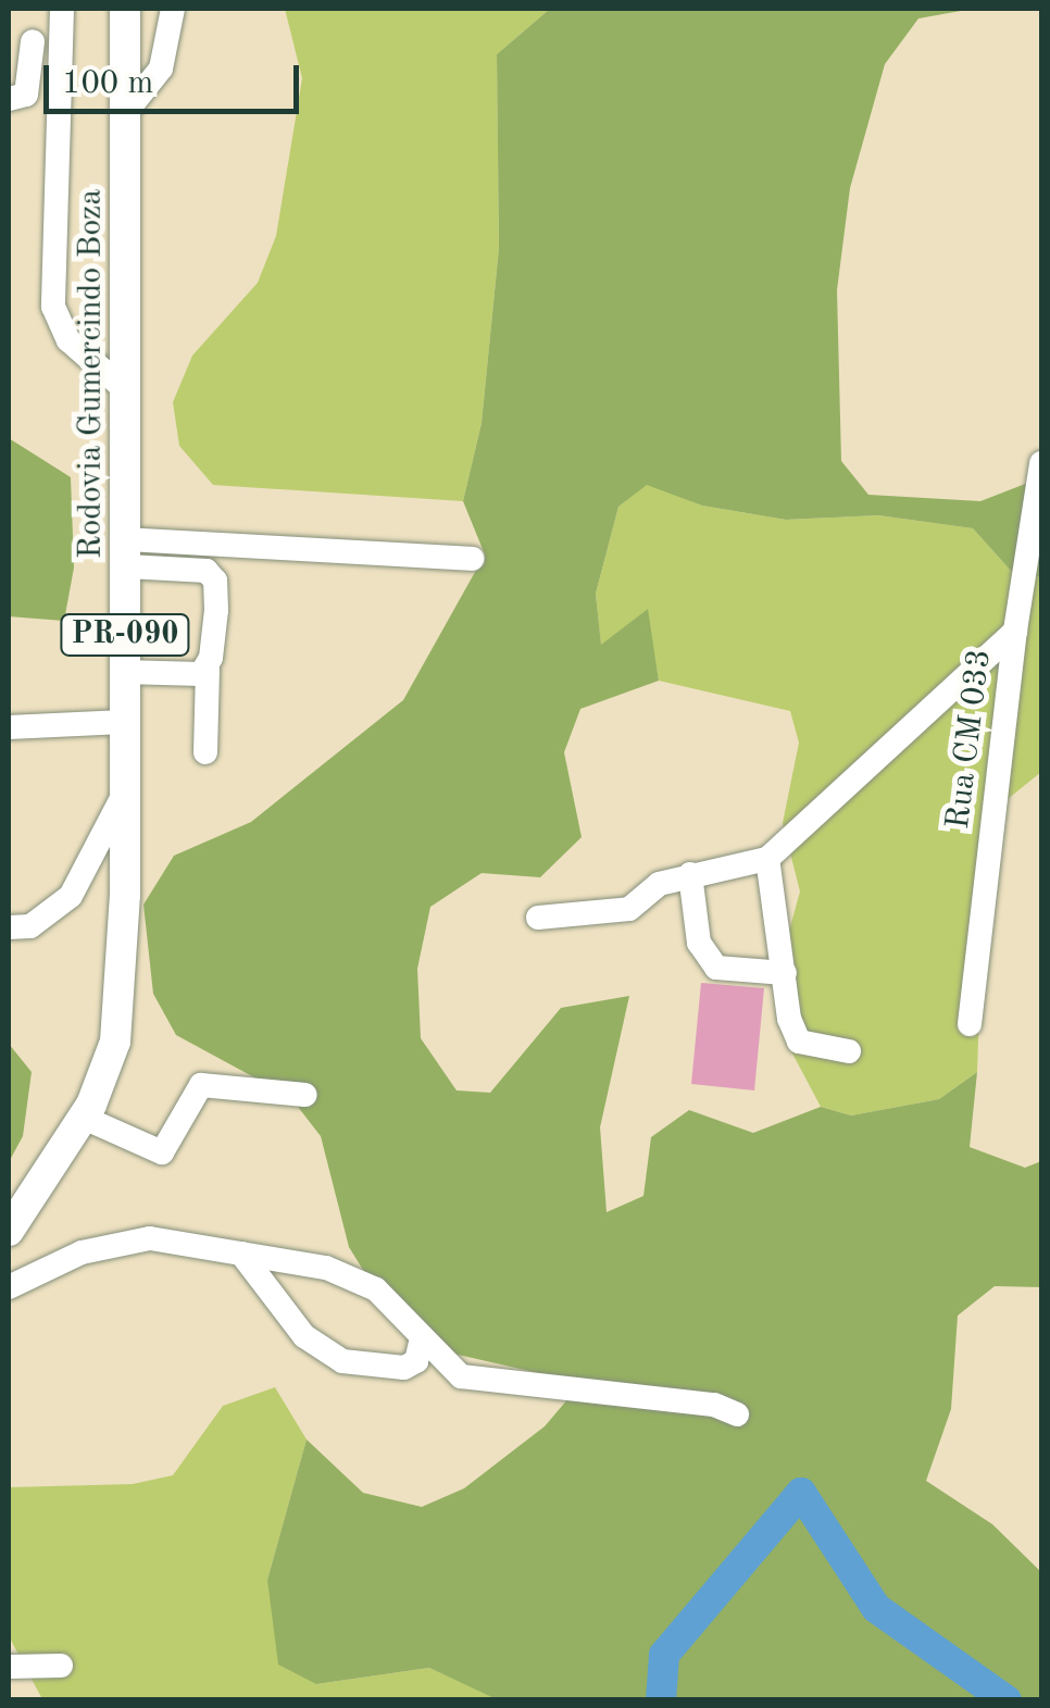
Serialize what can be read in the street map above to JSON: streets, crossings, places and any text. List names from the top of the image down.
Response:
{
  "streets": {
    "main road": ["Rodovia Gumercindo Boza", "PR-090"],
    "street": ["Rua CM 033"]
  },
  "scale_bar": "100 m"
}
